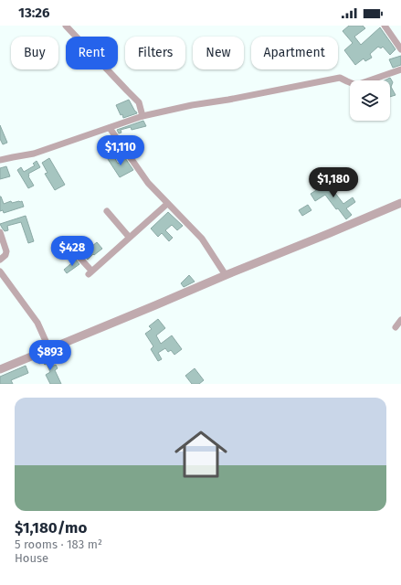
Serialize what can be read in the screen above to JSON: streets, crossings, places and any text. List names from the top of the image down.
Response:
{
  "page": {
    "status": "13:26",
    "chip": [
      "Buy",
      "Rent",
      "Filters",
      "New",
      "Apartment"
    ],
    "price": [
      "$1,110",
      "$1,180",
      "$428",
      "$893"
    ],
    "list": [
      {
        "name": "$1,180/mo",
        "note": "5 rooms · 183 m² · House"
      }
    ]
  }
}
